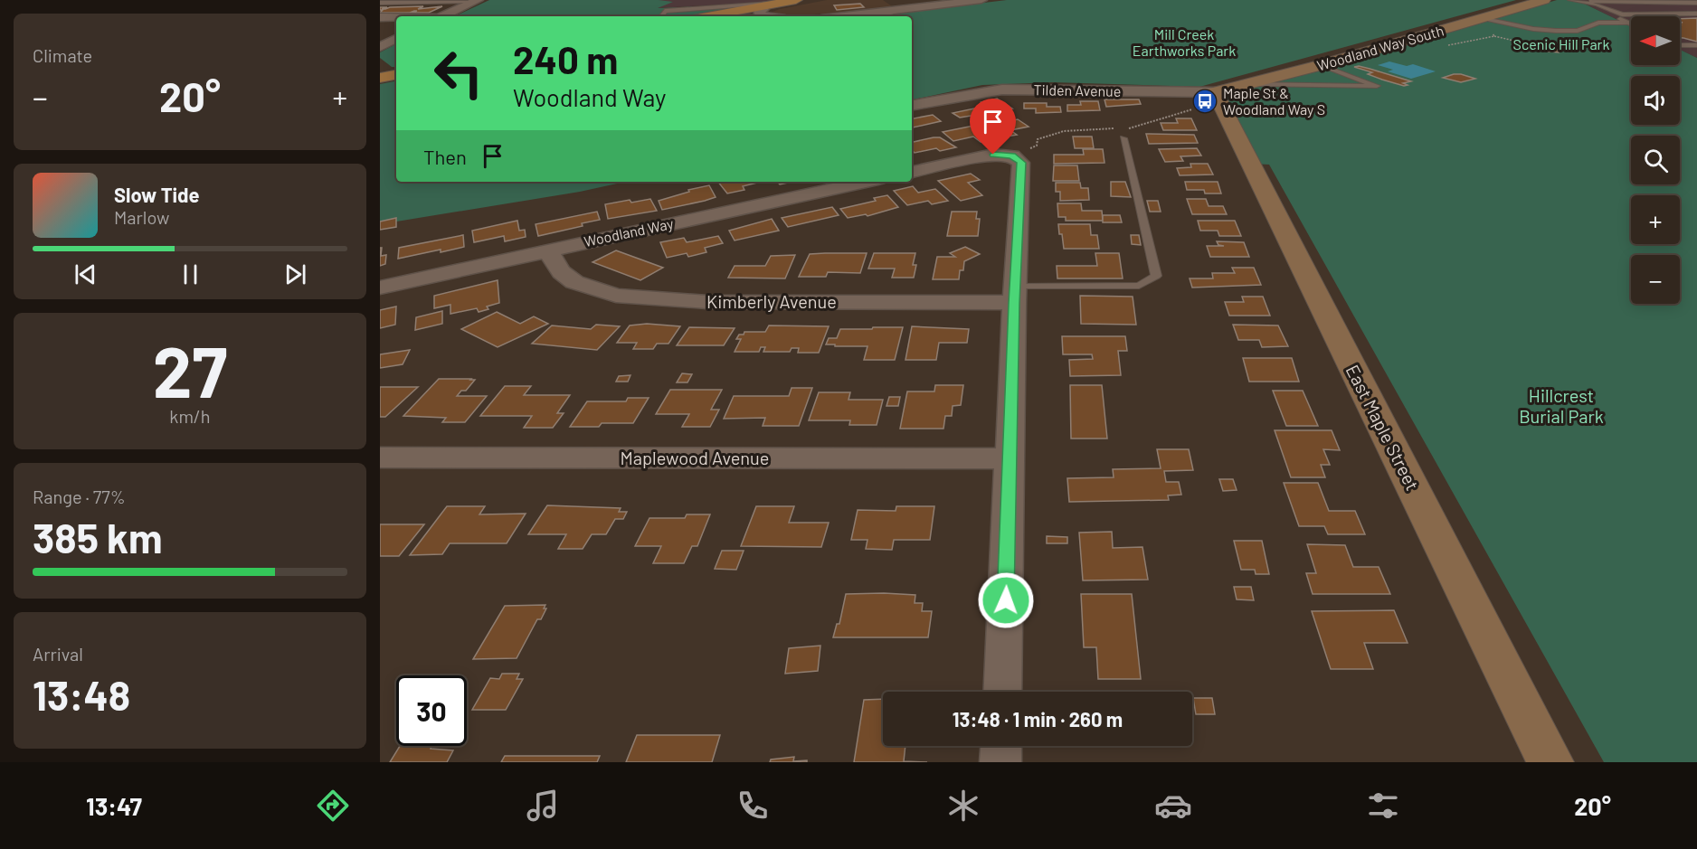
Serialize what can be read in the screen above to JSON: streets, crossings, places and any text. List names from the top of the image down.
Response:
{
  "streets": {
    "street": [
      "Woodland Way South",
      "Tilden Avenue",
      "Woodland Way",
      "Kimberly Avenue",
      "East Maple Street",
      "Maplewood Avenue"
    ]
  },
  "crossings": [
    ["Woodland Way South", "Tilden Avenue"],
    ["Woodland Way South", "East Maple Street"],
    ["Tilden Avenue", "East Maple Street"],
    ["Woodland Way", "Kimberly Avenue"]
  ],
  "parks": ["Mill Creek Earthworks Park", "Scenic Hill Park", "Hillcrest Burial Park"],
  "places": {
    "bus stop": ["Maple St & Woodland Way S"]
  },
  "north": "left",
  "page": {
    "tile": [
      "Climate",
      ["27", "km/h"],
      ["Range · 77%", "385 km"],
      ["Arrival", "13:48"]
    ],
    "map_buttons": ["+", "−"],
    "turn": ["240 m", "Woodland Way"],
    "heat": ["−", "20°", "+"],
    "then": "Then",
    "song": ["Slow Tide", "Marlow"],
    "limit": "30",
    "trip": "13:48 · 1 min · 260 m",
    "tabs": ["13:47", "20°"]
  }
}
